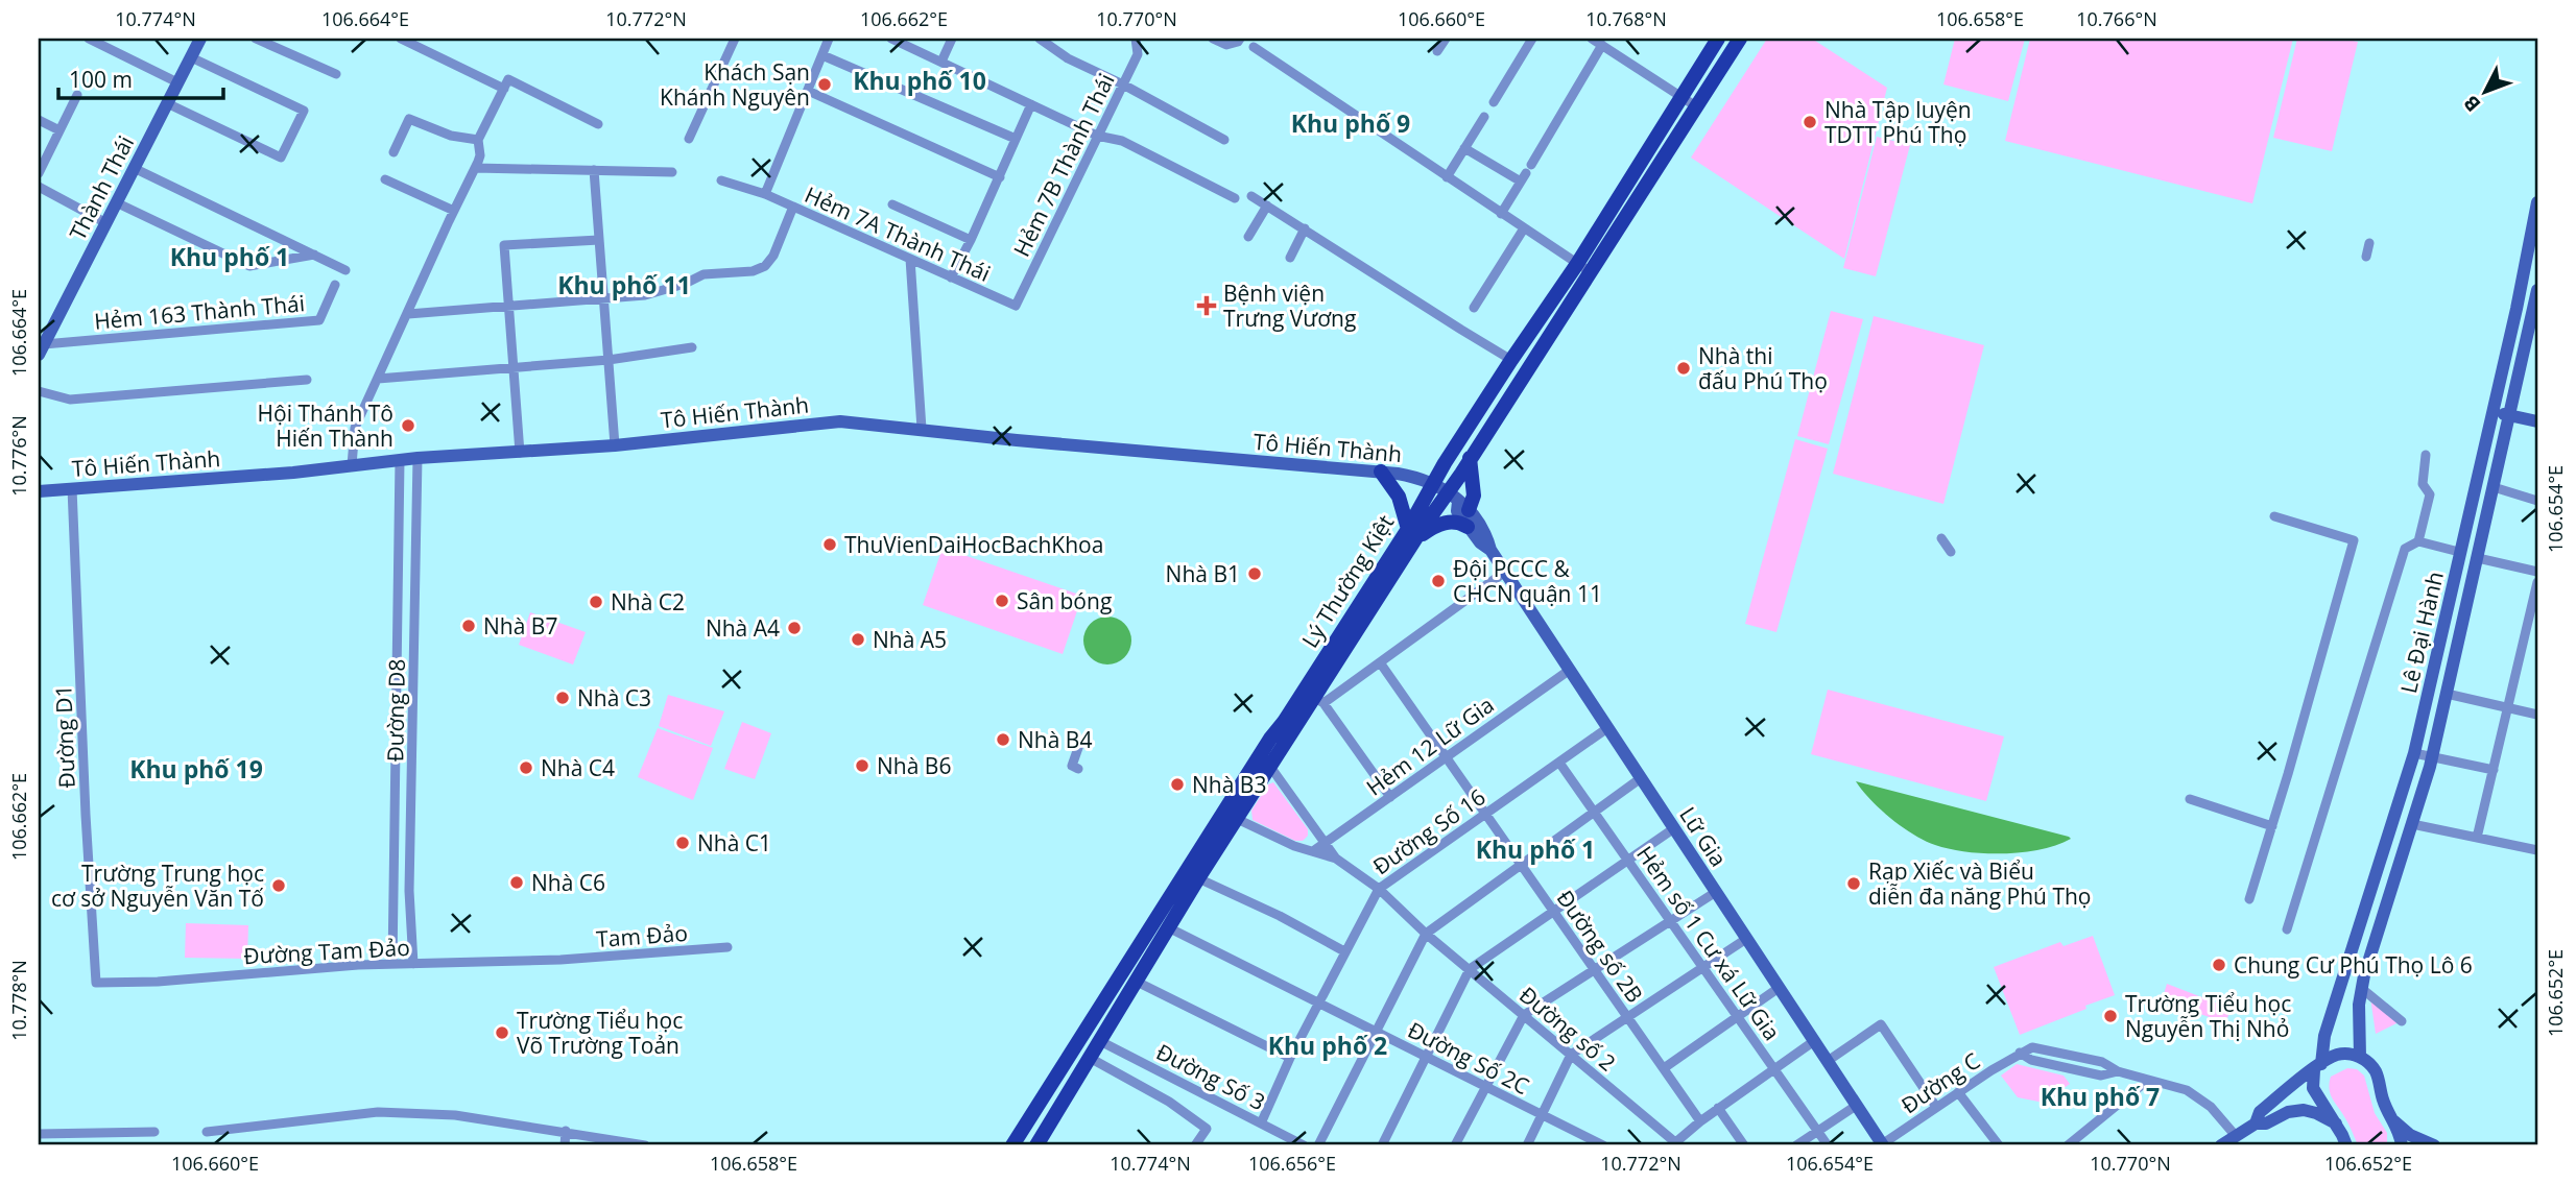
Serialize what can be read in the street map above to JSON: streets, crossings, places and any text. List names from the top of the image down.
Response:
{
  "streets": {
    "main road": [
      "Thành Thái",
      "Tô Hiến Thành",
      "Lý Thường Kiệt",
      "Lê Đại Hành",
      "Lữ Gia"
    ],
    "street": [
      "Hẻm 7B Thành Thái",
      "Hẻm 7A Thành Thái",
      "Hẻm 163 Thành Thái",
      "Đường D8",
      "Đường D1",
      "Hẻm 12 Lữ Gia",
      "Đường Số 16",
      "Tam Đảo",
      "Hẻm số 1 Cư xá Lữ Gia",
      "Đường số 2B",
      "Đường Tam Đảo",
      "Đường số 2",
      "Đường Số 2C",
      "Đường Số 3",
      "Đường C"
    ]
  },
  "crossings": [
    ["Hẻm 7B Thành Thái", "Hẻm 7A Thành Thái"],
    ["Thành Thái", "Hẻm 163 Thành Thái"],
    ["Tô Hiến Thành", "Lý Thường Kiệt"],
    ["Tô Hiến Thành", "Đường D8"],
    ["Tô Hiến Thành", "Đường D1"],
    ["Lý Thường Kiệt", "Lữ Gia"],
    ["Lý Thường Kiệt", "Đường Số 2C"],
    ["Lý Thường Kiệt", "Đường Số 3"],
    ["Đường D8", "Đường Tam Đảo"],
    ["Đường D1", "Đường Tam Đảo"],
    ["Hẻm 12 Lữ Gia", "Lữ Gia"],
    ["Hẻm 12 Lữ Gia", "Đường số 2B"],
    ["Đường Số 16", "Lữ Gia"],
    ["Đường Số 16", "Hẻm số 1 Cư xá Lữ Gia"],
    ["Đường Số 16", "Đường số 2B"],
    ["Đường Số 16", "Đường số 2"],
    ["Đường Số 16", "Đường Số 2C"],
    ["Đường Số 16", "Đường Số 3"],
    ["Lữ Gia", "Đường C"],
    ["Tam Đảo", "Đường Tam Đảo"]
  ],
  "districts": [
    "Khu phố 10",
    "Khu phố 9",
    "Khu phố 1",
    "Khu phố 11",
    "Khu phố 19",
    "Khu phố 1",
    "Khu phố 2",
    "Khu phố 7"
  ],
  "places": {
    "other": [
      "Khách Sạn Khánh Nguyên",
      "Nhà Tập luyện TDTT Phú Thọ",
      "Nhà thi đấu Phú Thọ",
      "Hội Thánh Tô Hiến Thành",
      "ThuVienDaiHocBachKhoa",
      "Nhà B1",
      "Đội PCCC & CHCN quận 11",
      "Sân bóng",
      "Nhà C2",
      "Nhà B7",
      "Nhà A4",
      "Nhà A5",
      "Nhà C3",
      "Nhà B4",
      "Nhà B6",
      "Nhà C4",
      "Nhà B3",
      "Nhà C1",
      "Nhà C6",
      "Rạp Xiếc và Biểu diễn đa năng Phú Thọ",
      "Trường Trung học cơ sở Nguyễn Văn Tố",
      "Chung Cư Phú Thọ Lô 6",
      "Trường Tiểu học Nguyễn Thị Nhỏ",
      "Trường Tiểu học Võ Trường Toản"
    ],
    "health": ["Bệnh viện Trưng Vương"]
  },
  "scale_bar": "100 m",
  "north": "bottom left",
  "coordinates": [
    "10.774°N",
    "106.664°E",
    "10.772°N",
    "106.662°E",
    "10.770°N",
    "106.660°E",
    "10.768°N",
    "106.658°E",
    "10.766°N",
    "10.776°N",
    "106.654°E",
    "106.652°E",
    "10.778°N",
    "106.656°E"
  ]
}
